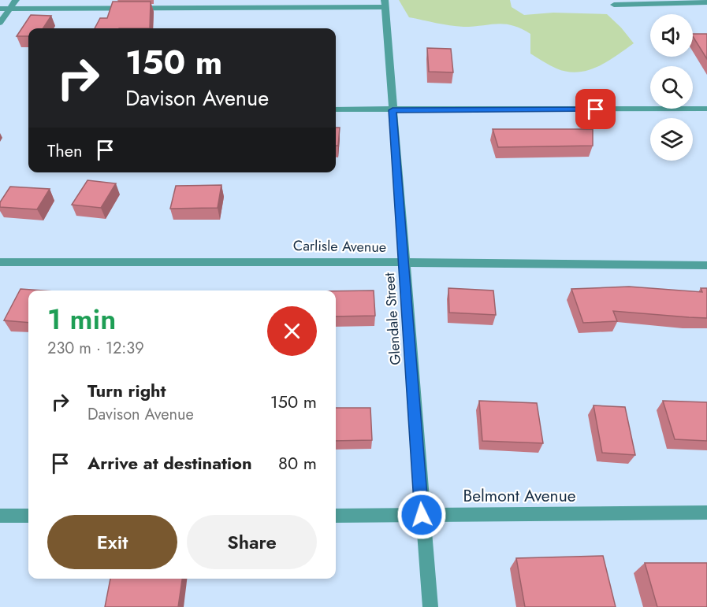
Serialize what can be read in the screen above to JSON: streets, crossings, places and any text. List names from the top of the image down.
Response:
{
  "streets": {
    "street": ["Carlisle Avenue", "Glendale Street", "Belmont Avenue"]
  },
  "crossings": [
    ["Carlisle Avenue", "Glendale Street"],
    ["Glendale Street", "Belmont Avenue"]
  ],
  "page": {
    "turn": ["150 m", "Davison Avenue"],
    "then": "Then",
    "heading": ["1 min", "230 m · 12:39"],
    "list": [
      {
        "name": "Turn right",
        "note": "Davison Avenue",
        "value": "150 m"
      },
      {
        "name": "Arrive at destination",
        "value": "80 m"
      }
    ],
    "buttons": ["Exit", "Share"]
  }
}
